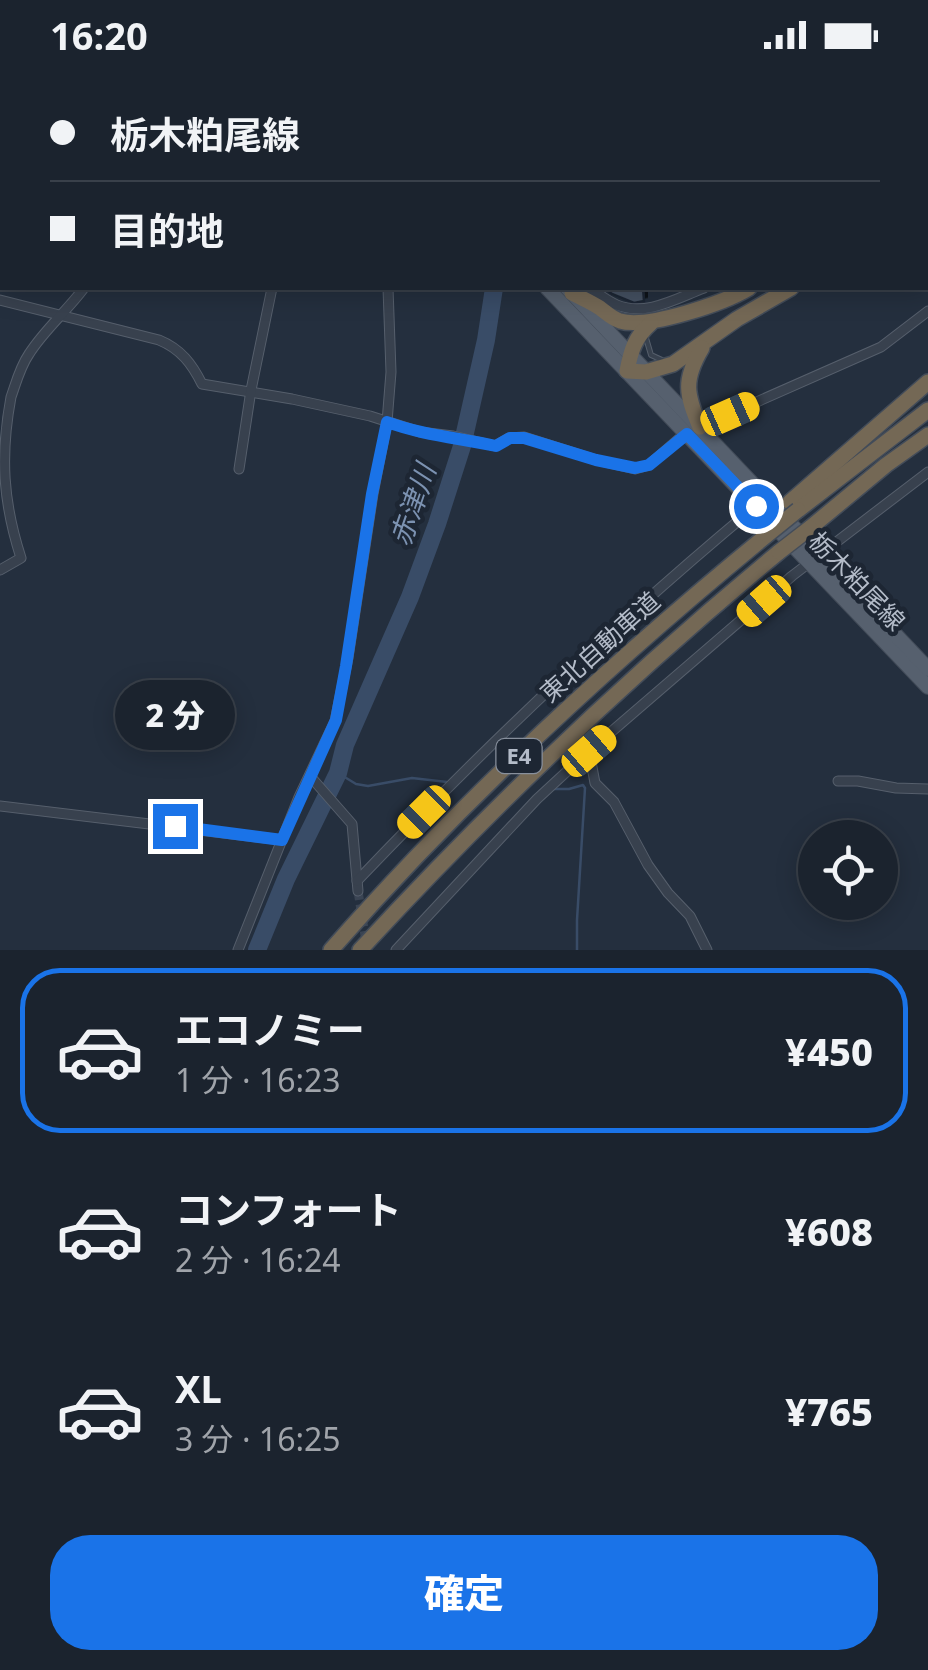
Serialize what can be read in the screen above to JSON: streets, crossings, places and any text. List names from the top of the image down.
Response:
{
  "streets": {
    "highway": ["東北自動車道", "E4"],
    "main road": ["栃木粕尾線"]
  },
  "water": ["赤津川"],
  "page": {
    "status": "16:20",
    "banner": ["栃木粕尾線", "目的地"],
    "bubble": "2 分",
    "list": [
      {
        "name": "エコノミー",
        "note": "1 分 · 16:23",
        "value": "¥450"
      },
      {
        "name": "コンフォート",
        "note": "2 分 · 16:24",
        "value": "¥608"
      },
      {
        "name": "XL",
        "note": "3 分 · 16:25",
        "value": "¥765"
      }
    ],
    "buttons": "確定"
  }
}
